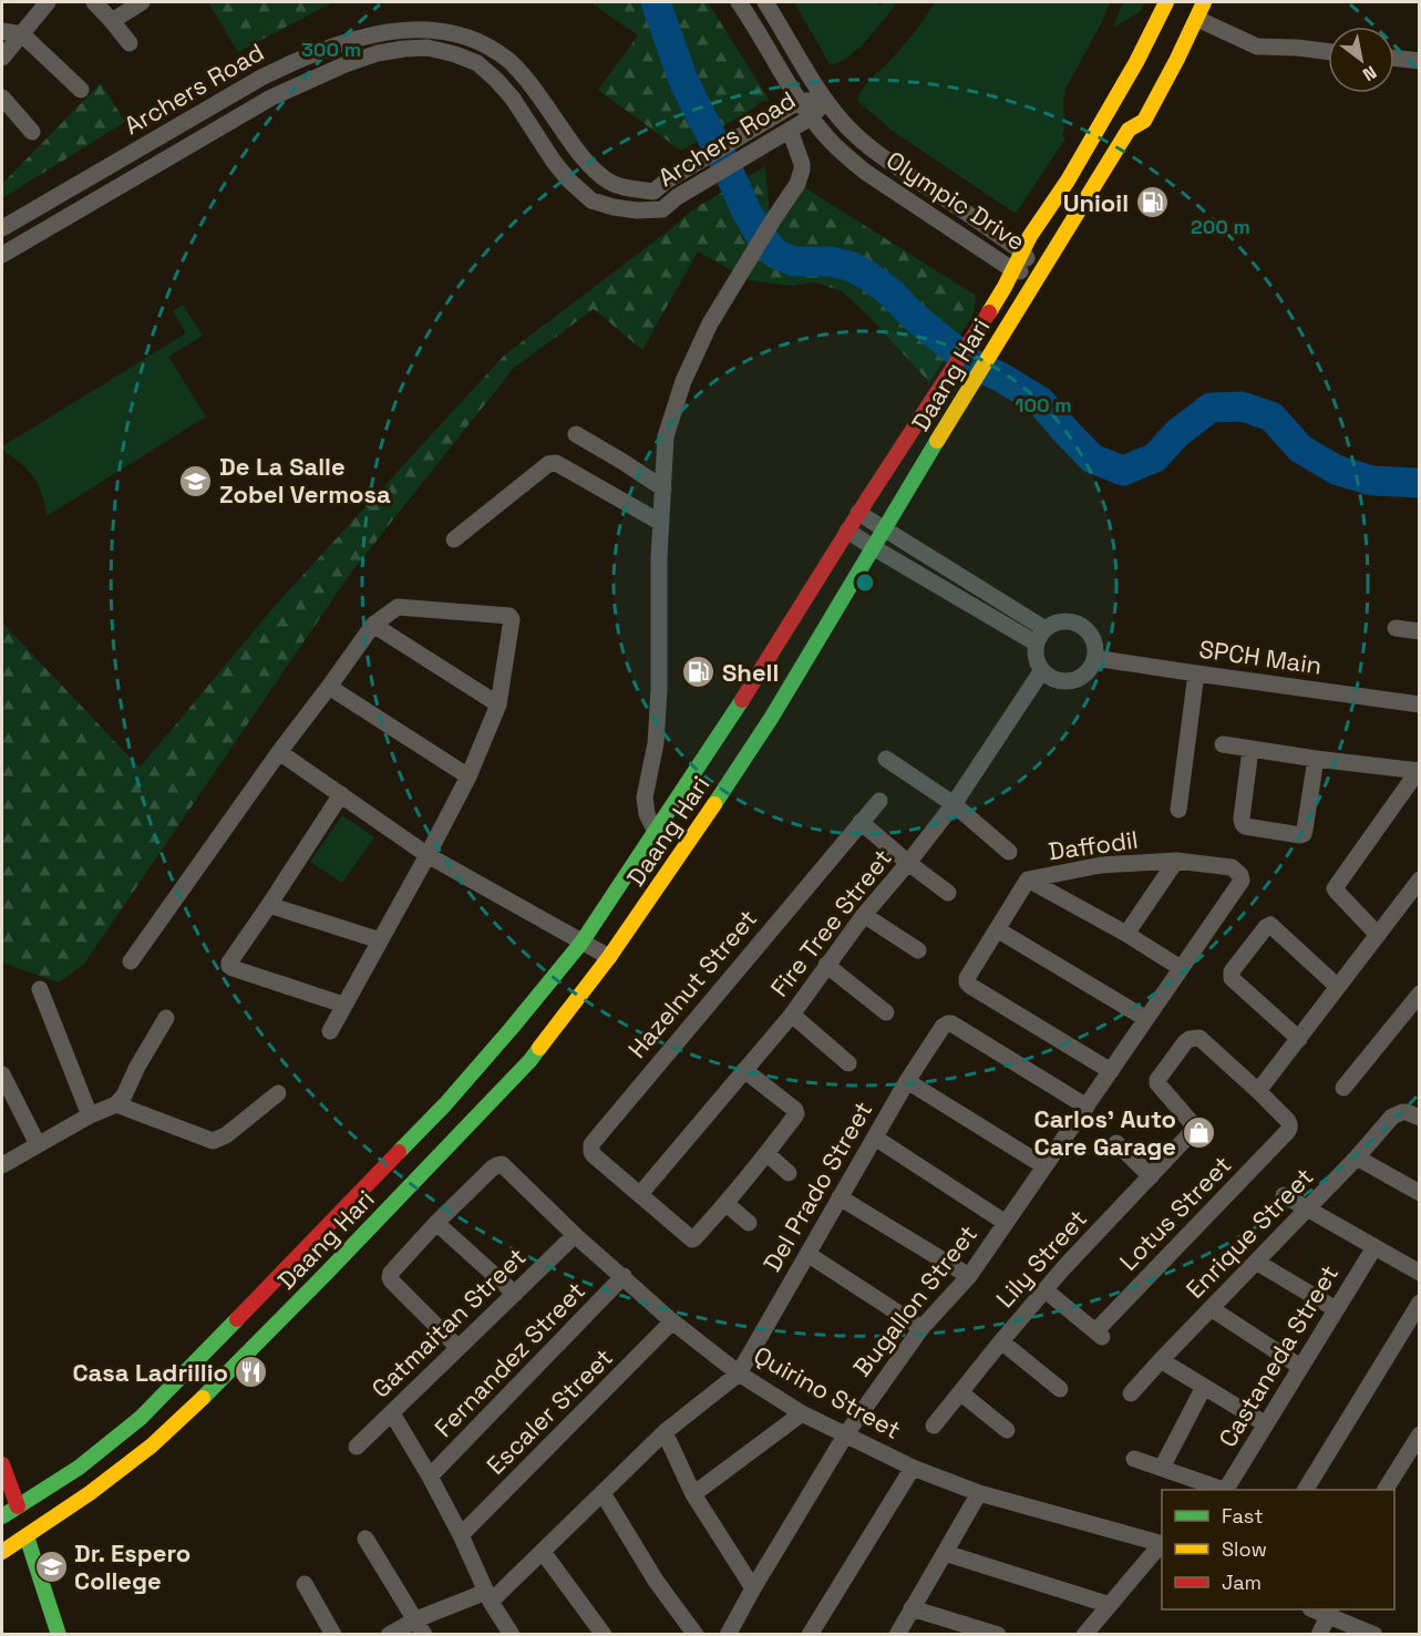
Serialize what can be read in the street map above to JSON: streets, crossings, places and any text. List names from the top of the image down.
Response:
{
  "streets": {
    "main road": ["Daang Hari"],
    "street": [
      "Archers Road",
      "Olympic Drive",
      "SPCH Main",
      "Daffodil",
      "Fire Tree Street",
      "Hazelnut Street",
      "Del Prado Street",
      "Lotus Street",
      "Enrique Street",
      "Lily Street",
      "Bugallon Street",
      "Gatmaitan Street",
      "Castaneda Street",
      "Fernandez Street",
      "Quirino Street",
      "Escaler Street"
    ]
  },
  "crossings": [
    ["Archers Road", "Olympic Drive"],
    ["Olympic Drive", "Daang Hari"],
    ["SPCH Main", "Fire Tree Street"],
    ["Daffodil", "Bugallon Street"],
    ["Fire Tree Street", "Hazelnut Street"],
    ["Del Prado Street", "Bugallon Street"],
    ["Del Prado Street", "Quirino Street"],
    ["Lotus Street", "Lily Street"],
    ["Bugallon Street", "Quirino Street"],
    ["Gatmaitan Street", "Quirino Street"],
    ["Fernandez Street", "Quirino Street"],
    ["Quirino Street", "Escaler Street"]
  ],
  "places": {
    "fuel station": ["Unioil", "Shell"],
    "school or university": ["De La Salle Zobel Vermosa", "Dr. Espero College"],
    "shop": ["Carlos' Auto Care Garage"],
    "restaurant": ["Casa Ladrillio"]
  },
  "legend": ["Fast", "Slow", "Jam"],
  "north": "bottom right",
  "rings": ["300 m", "200 m", "100 m"]
}
